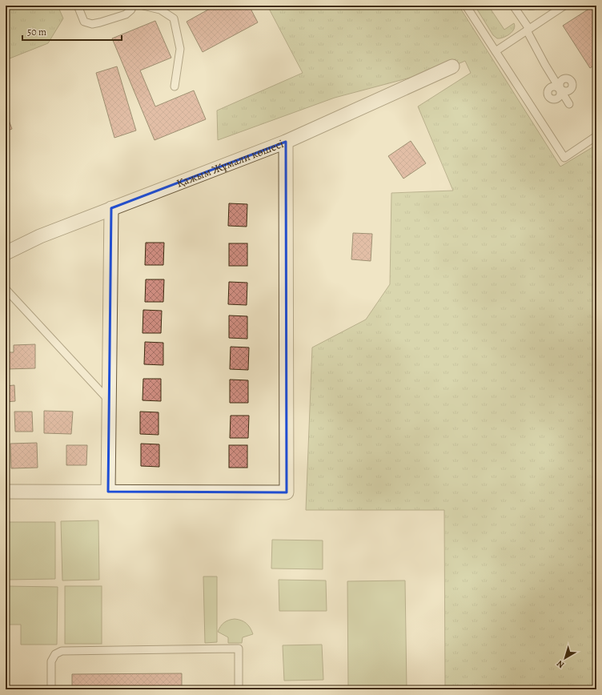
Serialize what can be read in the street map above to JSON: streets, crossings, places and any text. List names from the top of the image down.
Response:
{
  "streets": {
    "street": ["Қажым Жұмали көшесі"]
  },
  "scale_bar": "50 m",
  "north": "bottom left"
}
